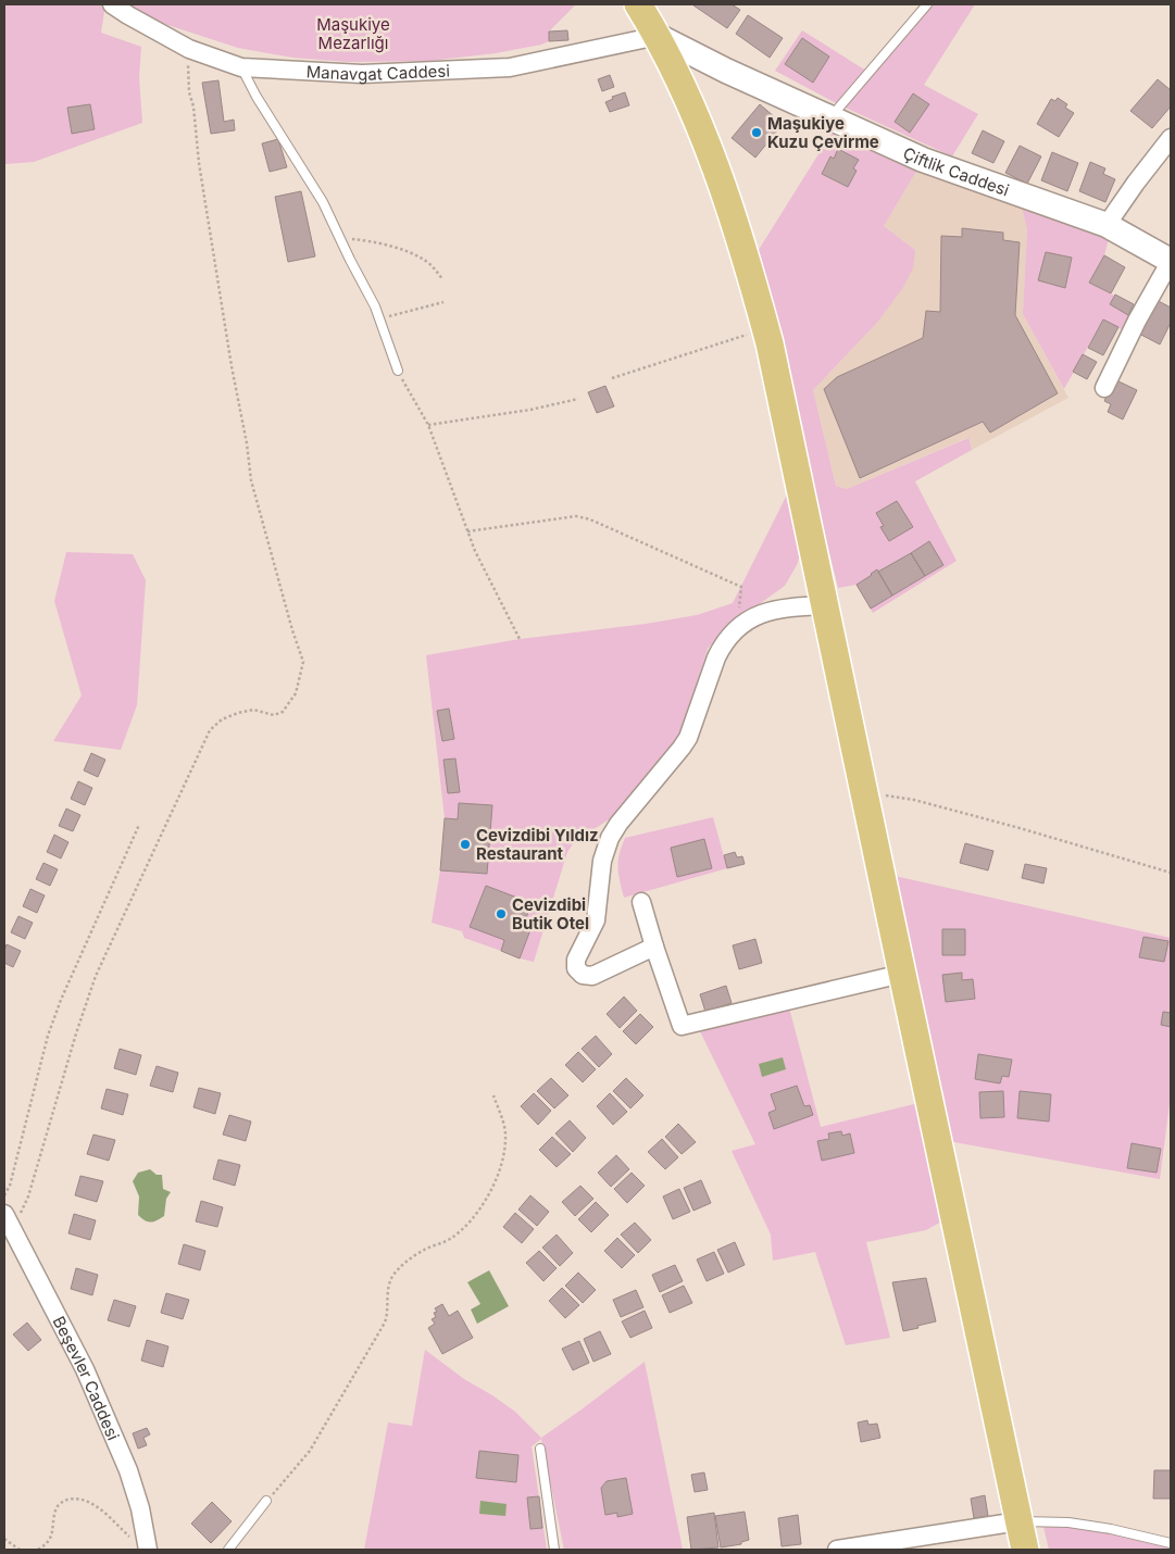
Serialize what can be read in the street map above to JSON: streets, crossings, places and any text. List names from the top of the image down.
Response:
{
  "streets": {
    "street": ["Manavgat Caddesi", "Çiftlik Caddesi", "Beşevler Caddesi"]
  },
  "crossings": [
    ["Manavgat Caddesi", "Çiftlik Caddesi"]
  ],
  "parks": ["Maşukiye Mezarlığı"],
  "places": ["Maşukiye Kuzu Çevirme", "Cevizdibi Yıldız Restaurant", "Cevizdibi Butik Otel"]
}
